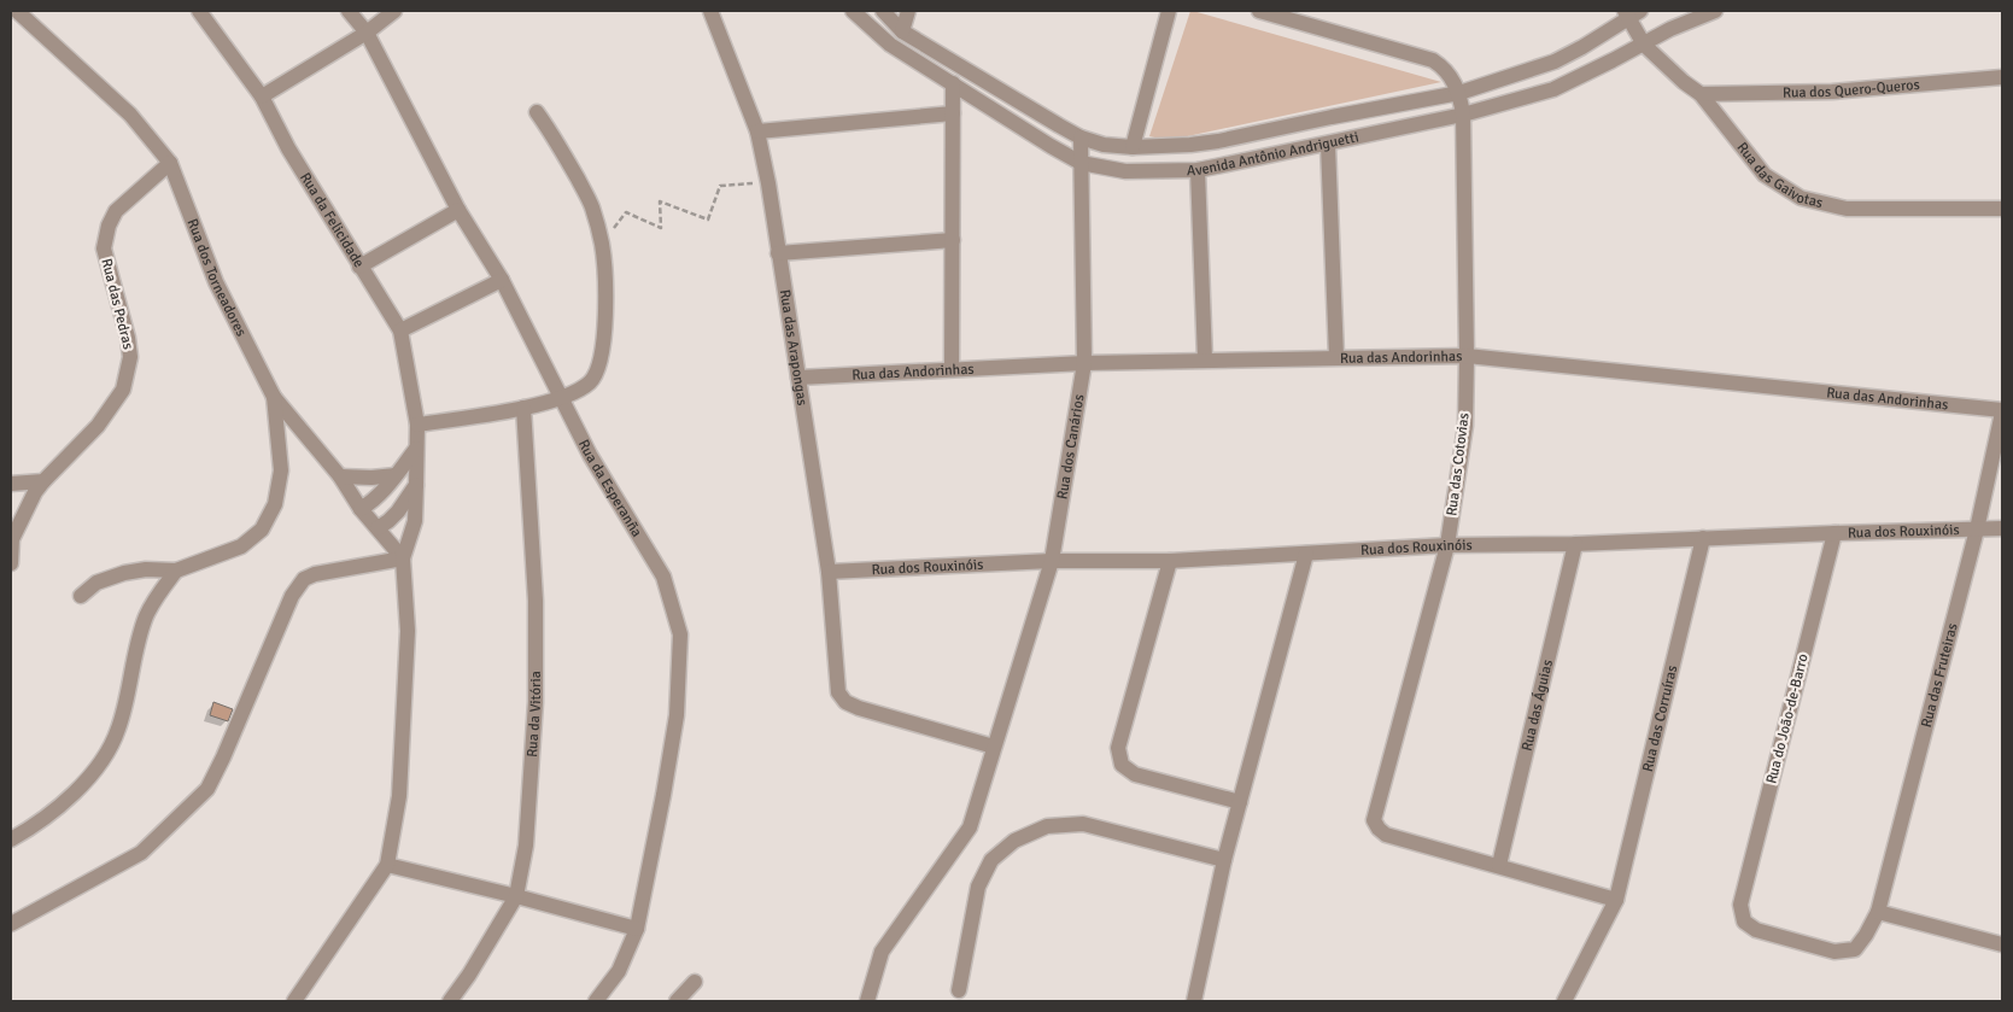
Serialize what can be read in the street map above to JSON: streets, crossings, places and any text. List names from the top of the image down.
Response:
{
  "streets": {
    "street": [
      "Rua dos Quero-Queros",
      "Avenida Antônio Andriguetti",
      "Rua das Gaivotas",
      "Rua da Felicidade",
      "Rua dos Torneadores",
      "Rua das Pedras",
      "Rua das Arapongas",
      "Rua das Andorinhas",
      "Rua dos Canários",
      "Rua das Cotovias",
      "Rua da Esperanña",
      "Rua dos Rouxinóis",
      "Rua das Fruteiras",
      "Rua das Águias",
      "Rua da Vitória",
      "Rua das Corruíras",
      "Rua do João-de-Barro"
    ]
  },
  "crossings": [
    ["Rua dos Quero-Queros", "Rua das Gaivotas"],
    ["Avenida Antônio Andriguetti", "Rua das Gaivotas"],
    ["Avenida Antônio Andriguetti", "Rua dos Canários"],
    ["Avenida Antônio Andriguetti", "Rua das Cotovias"],
    ["Rua da Felicidade", "Rua dos Torneadores"],
    ["Rua dos Torneadores", "Rua das Pedras"],
    ["Rua das Arapongas", "Rua das Andorinhas"],
    ["Rua das Arapongas", "Rua dos Canários"],
    ["Rua das Arapongas", "Rua dos Rouxinóis"],
    ["Rua das Andorinhas", "Rua dos Canários"],
    ["Rua das Andorinhas", "Rua das Cotovias"],
    ["Rua das Andorinhas", "Rua das Fruteiras"],
    ["Rua dos Canários", "Rua dos Rouxinóis"],
    ["Rua das Cotovias", "Rua dos Rouxinóis"],
    ["Rua das Cotovias", "Rua das Águias"],
    ["Rua dos Rouxinóis", "Rua das Fruteiras"],
    ["Rua dos Rouxinóis", "Rua das Águias"],
    ["Rua dos Rouxinóis", "Rua das Corruíras"],
    ["Rua dos Rouxinóis", "Rua do João-de-Barro"],
    ["Rua das Fruteiras", "Rua do João-de-Barro"]
  ]
}
